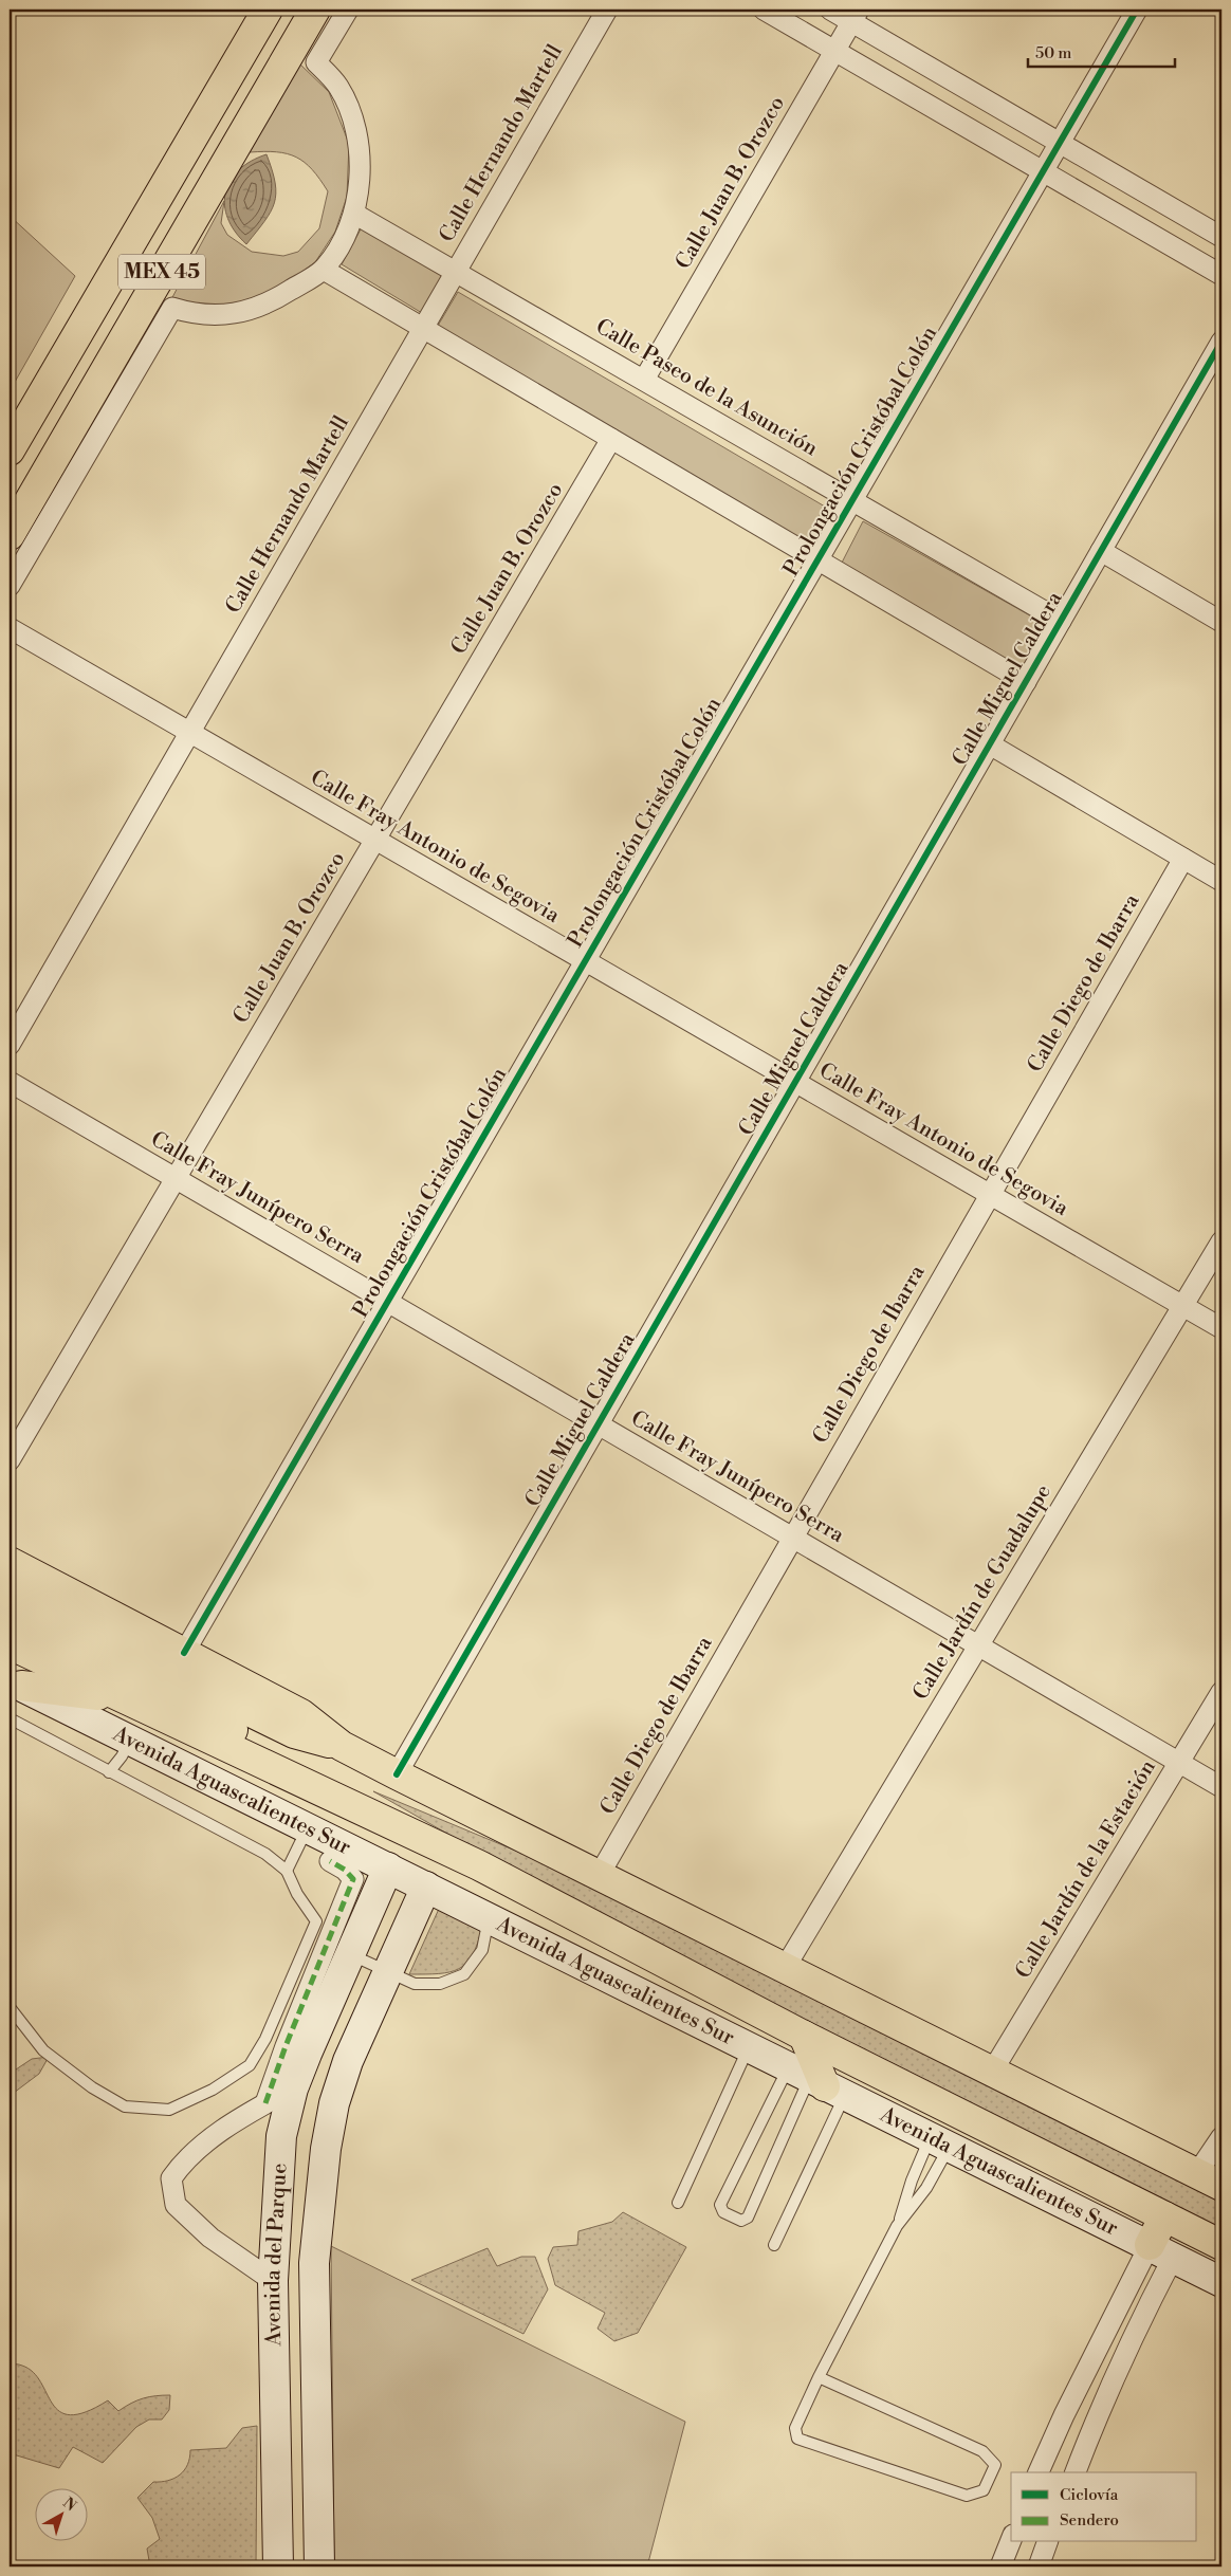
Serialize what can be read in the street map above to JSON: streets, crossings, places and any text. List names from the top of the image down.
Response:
{
  "streets": {
    "main road": ["MEX 45", "Avenida Aguascalientes Sur"],
    "street": [
      "Calle Hernando Martell",
      "Calle Juan B. Orozco",
      "Calle Paseo de la Asunción",
      "Prolongación Cristóbal Colón",
      "Calle Miguel Caldera",
      "Calle Fray Antonio de Segovia",
      "Calle Diego de Ibarra",
      "Calle Fray Junípero Serra",
      "Calle Jardín de Guadalupe",
      "Calle Jardín de la Estación",
      "Avenida del Parque"
    ]
  },
  "crossings": [
    ["Calle Hernando Martell", "Calle Paseo de la Asunción"],
    ["Calle Hernando Martell", "Calle Fray Antonio de Segovia"],
    ["Calle Juan B. Orozco", "Calle Paseo de la Asunción"],
    ["Calle Juan B. Orozco", "Calle Fray Antonio de Segovia"],
    ["Calle Juan B. Orozco", "Calle Fray Junípero Serra"],
    ["Calle Paseo de la Asunción", "Prolongación Cristóbal Colón"],
    ["Calle Paseo de la Asunción", "Calle Miguel Caldera"],
    ["Prolongación Cristóbal Colón", "Calle Fray Antonio de Segovia"],
    ["Prolongación Cristóbal Colón", "Calle Fray Junípero Serra"],
    ["Calle Miguel Caldera", "Calle Fray Antonio de Segovia"],
    ["Calle Miguel Caldera", "Calle Fray Junípero Serra"],
    ["Calle Fray Antonio de Segovia", "Calle Diego de Ibarra"],
    ["Calle Fray Antonio de Segovia", "Calle Jardín de Guadalupe"],
    ["Calle Diego de Ibarra", "Calle Fray Junípero Serra"],
    ["Calle Fray Junípero Serra", "Calle Jardín de Guadalupe"],
    ["Calle Fray Junípero Serra", "Calle Jardín de la Estación"],
    ["Avenida Aguascalientes Sur", "Avenida del Parque"]
  ],
  "legend": ["Ciclovía", "Sendero"],
  "scale_bar": "50 m",
  "north": "top right"
}
